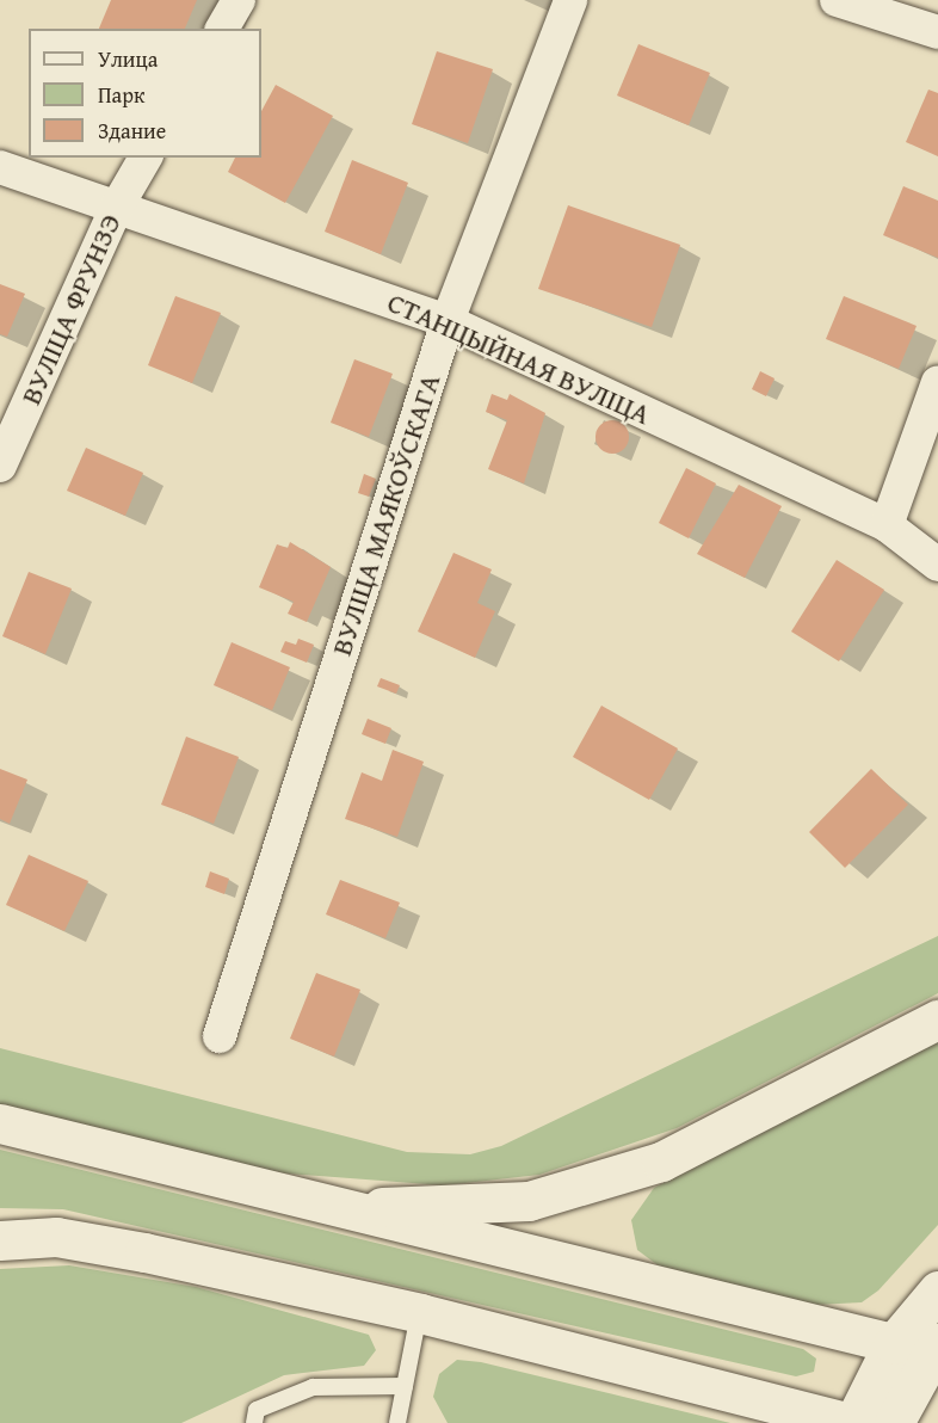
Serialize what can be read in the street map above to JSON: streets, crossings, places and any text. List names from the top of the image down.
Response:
{
  "streets": {
    "street": ["ВУЛІЦА ФРУНЗЭ", "СТАНЦЫЙНАЯ ВУЛІЦА", "ВУЛІЦА МАЯКОЎСКАГА"]
  },
  "crossings": [
    ["ВУЛІЦА ФРУНЗЭ", "СТАНЦЫЙНАЯ ВУЛІЦА"],
    ["СТАНЦЫЙНАЯ ВУЛІЦА", "ВУЛІЦА МАЯКОЎСКАГА"]
  ],
  "legend": ["Улица", "Парк", "Здание"]
}
